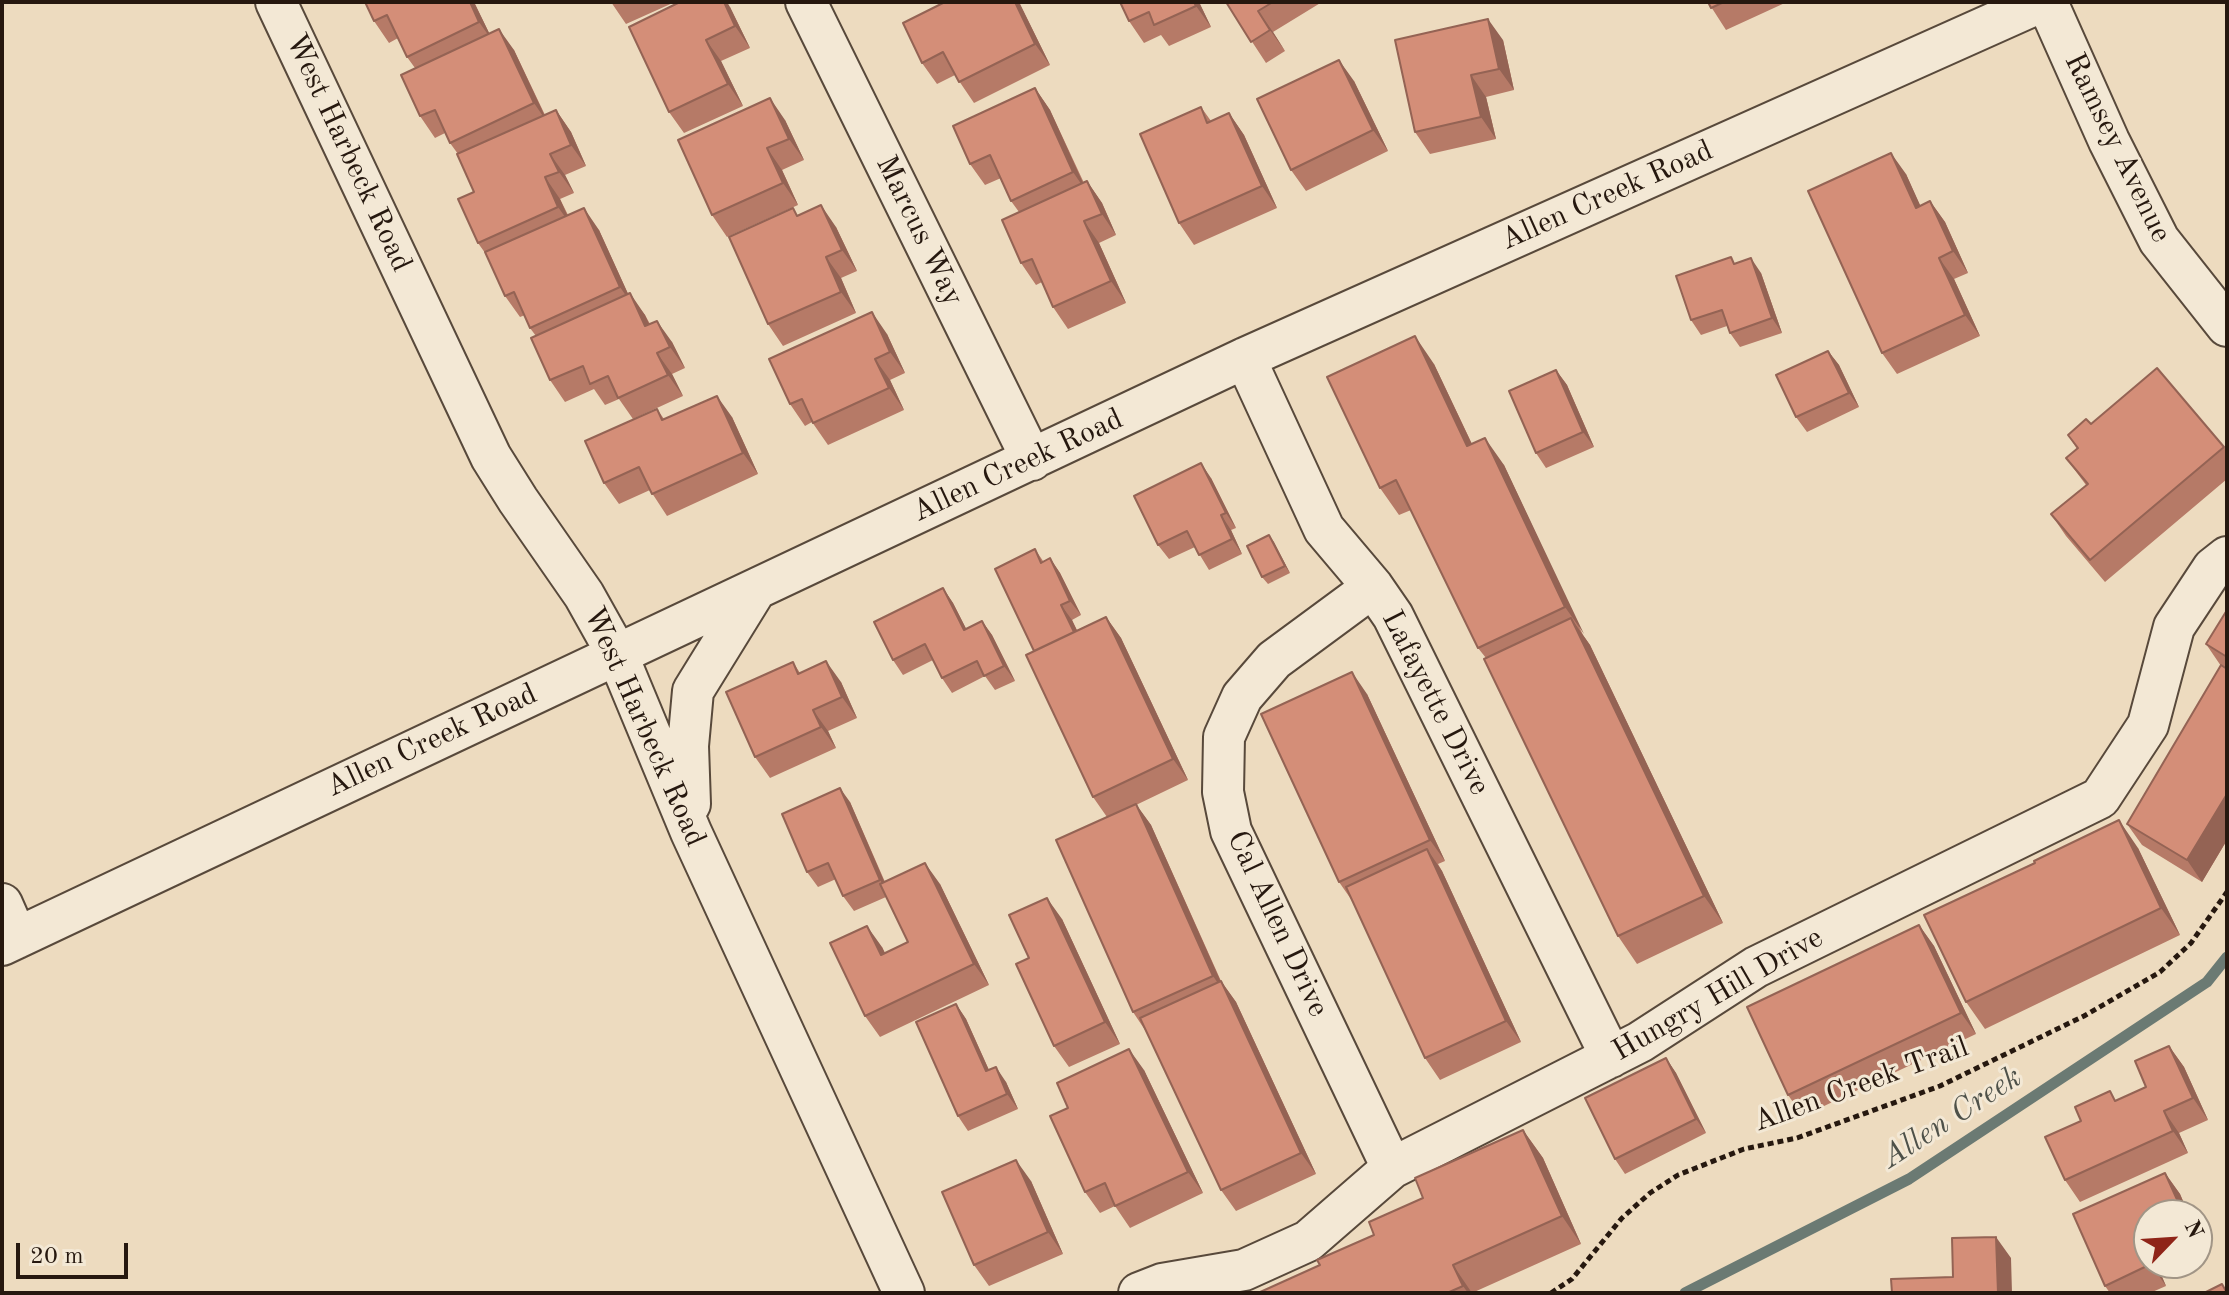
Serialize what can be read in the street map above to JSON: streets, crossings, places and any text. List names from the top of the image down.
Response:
{
  "streets": {
    "street": [
      "Ramsey Avenue",
      "West Harbeck Road",
      "Allen Creek Road",
      "Marcus Way",
      "Lafayette Drive",
      "Cal Allen Drive",
      "Hungry Hill Drive"
    ],
    "path": ["Allen Creek Trail"]
  },
  "crossings": [
    ["West Harbeck Road", "Allen Creek Road"],
    ["Allen Creek Road", "Marcus Way"],
    ["Allen Creek Road", "Lafayette Drive"],
    ["Lafayette Drive", "Cal Allen Drive"],
    ["Lafayette Drive", "Hungry Hill Drive"],
    ["Cal Allen Drive", "Hungry Hill Drive"]
  ],
  "water": ["Allen Creek"],
  "scale_bar": "20 m",
  "north": "top right"
}
